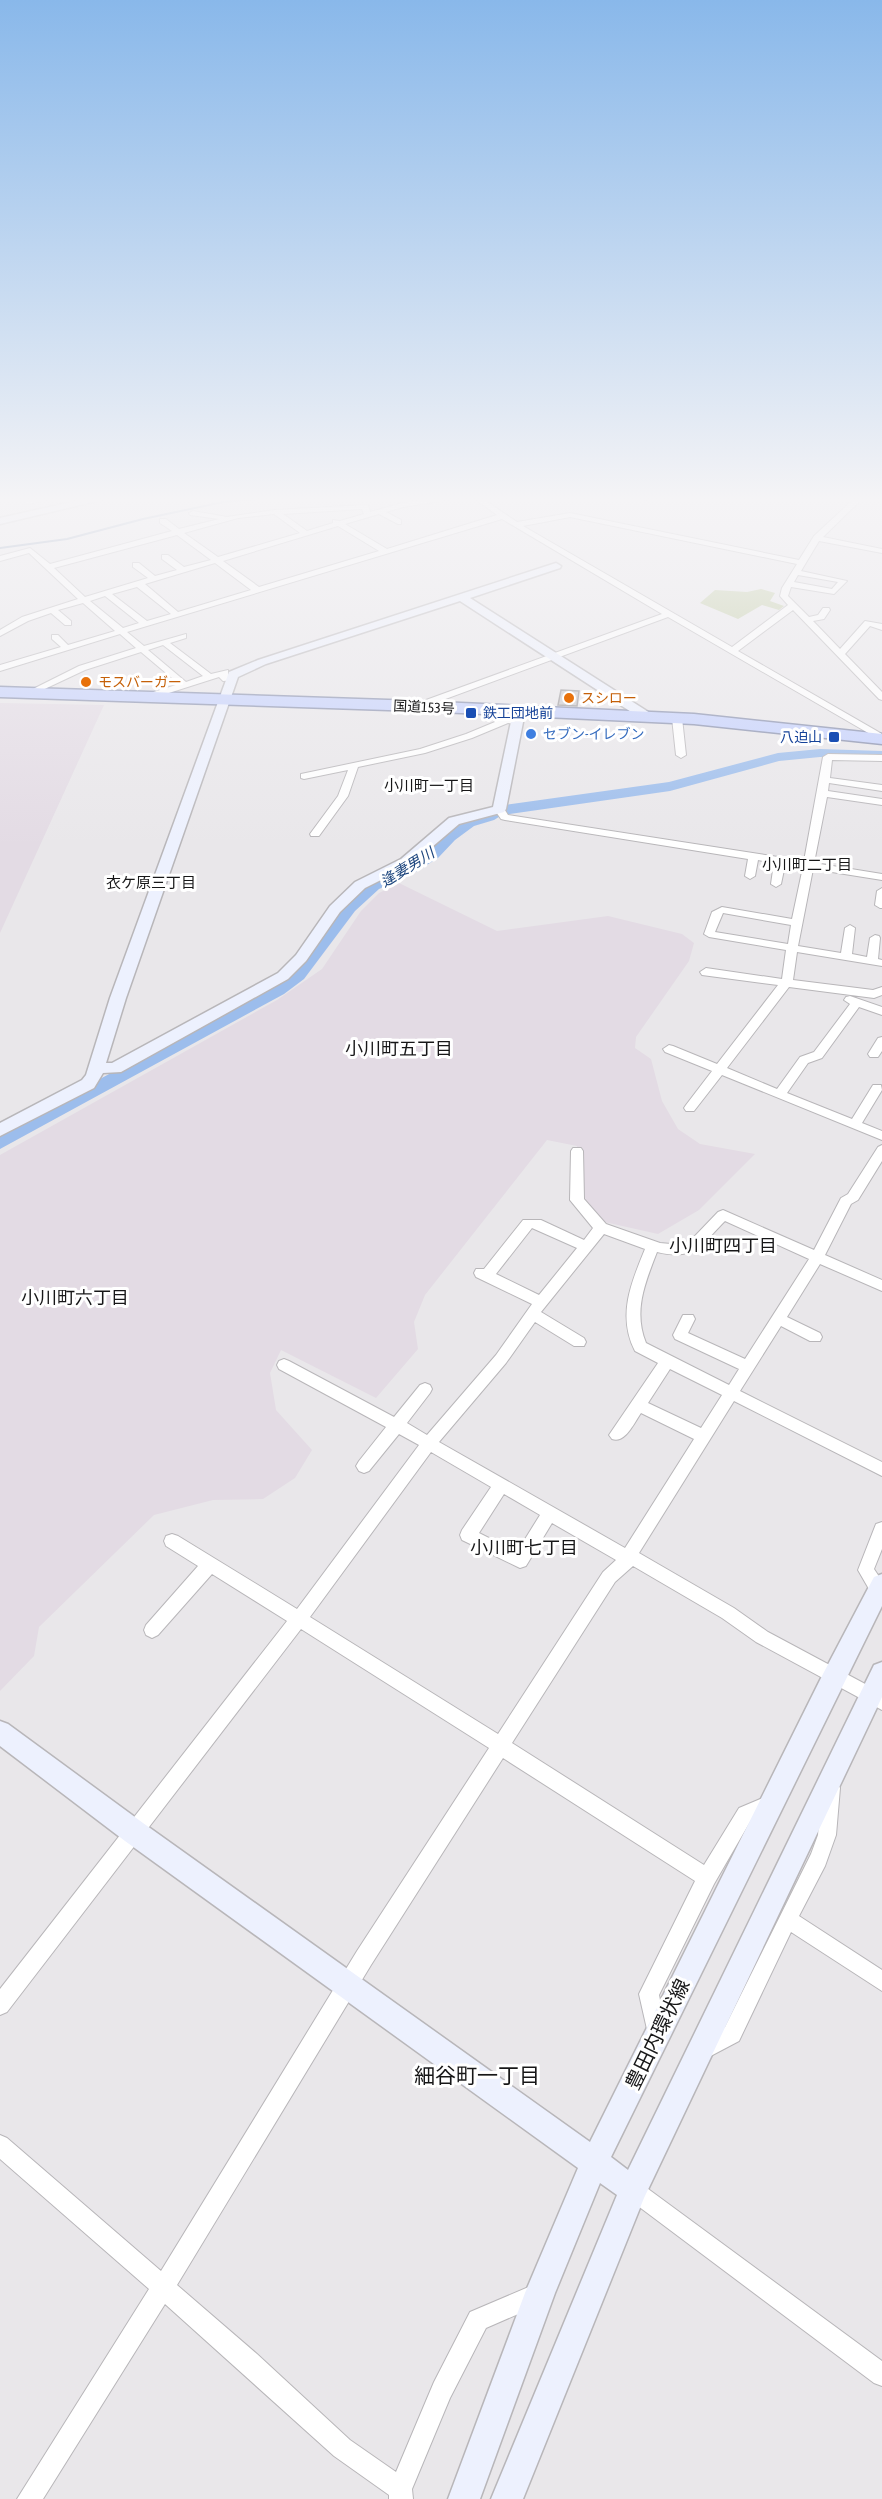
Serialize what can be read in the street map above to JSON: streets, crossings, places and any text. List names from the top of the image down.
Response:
{
  "streets": {
    "highway": ["国道153号"],
    "street": ["豊田内環状線"]
  },
  "districts": [
    "小川町一丁目",
    "小川町二丁目",
    "衣ケ原三丁目",
    "小川町五丁目",
    "小川町四丁目",
    "小川町六丁目",
    "小川町七丁目",
    "細谷町一丁目"
  ],
  "water": ["逢妻男川"],
  "places": {
    "other": ["モスバーガー", "スシロー", "セブン-イレブン"],
    "transit": ["鉄工団地前", "八迫山"]
  }
}
